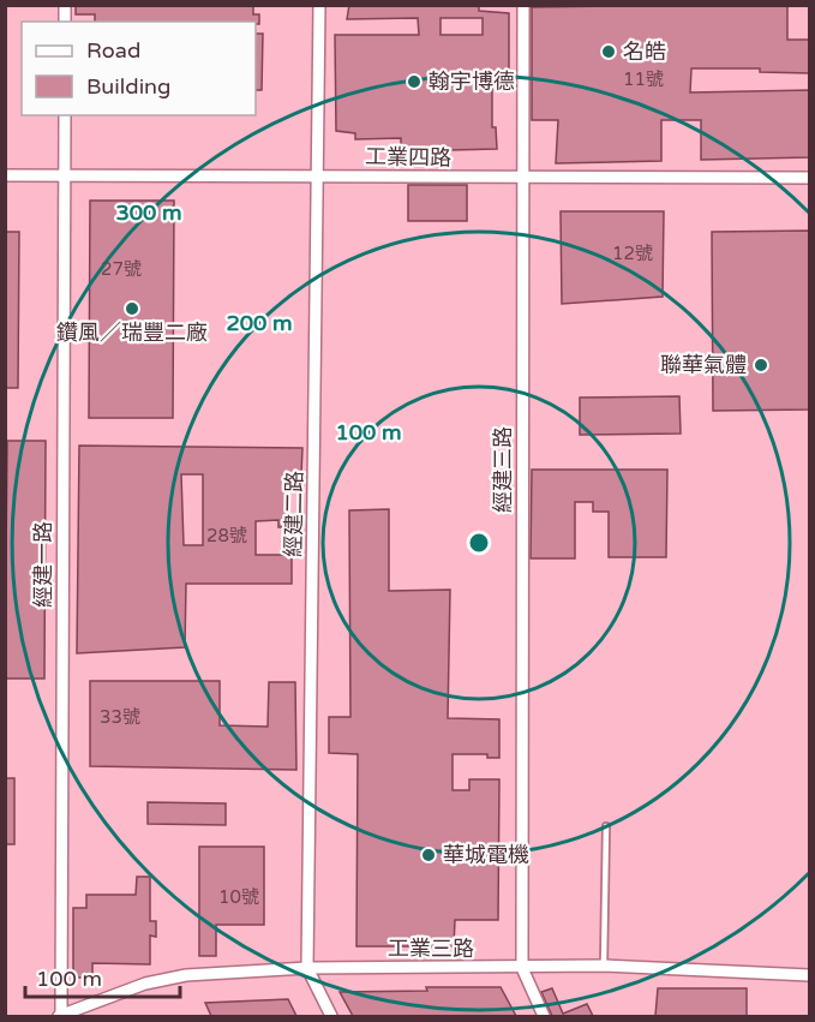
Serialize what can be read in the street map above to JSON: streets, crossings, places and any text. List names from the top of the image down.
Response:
{
  "streets": {
    "street": [
      "工業四路",
      "經建三路",
      "經建二路",
      "經建一路",
      "工業三路"
    ]
  },
  "crossings": [
    ["工業四路", "經建三路"],
    ["工業四路", "經建二路"],
    ["工業四路", "經建一路"],
    ["經建三路", "工業三路"],
    ["經建二路", "工業三路"],
    ["經建一路", "工業三路"]
  ],
  "places": [
    "名皓",
    "翰宇博德",
    "鑽風／瑞豐二廠",
    "聯華氣體",
    "華城電機"
  ],
  "house_numbers": [
    "11號",
    "12號",
    "27號",
    "28號",
    "33號",
    "10號"
  ],
  "legend": ["Road", "Building"],
  "scale_bar": "100 m",
  "rings": ["300 m", "200 m", "100 m"]
}
